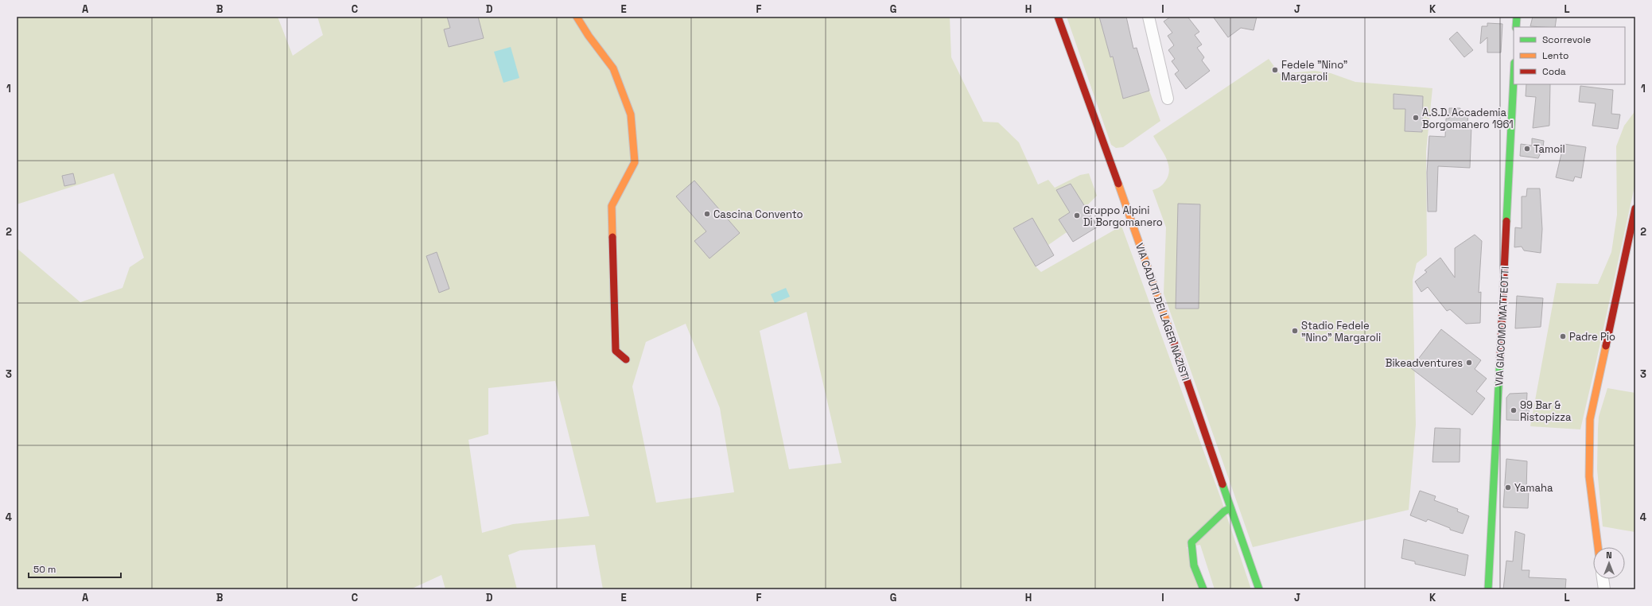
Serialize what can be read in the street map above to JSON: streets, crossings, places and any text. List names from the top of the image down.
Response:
{
  "streets": {
    "street": ["VIA CADUTI DEI LAGER NAZISTI", "VIA GIACOMO MATTEOTTI"]
  },
  "places": [
    "Fedele \"Nino\" Margaroli",
    "A.S.D. Accademia Borgomanero 1961",
    "Tamoil",
    "Cascina Convento",
    "Gruppo Alpini Di Borgomanero",
    "Stadio Fedele \"Nino\" Margaroli",
    "Padre Pio",
    "Bikeadventures",
    "99 Bar & Ristopizza",
    "Yamaha"
  ],
  "legend": ["Scorrevole", "Lento", "Coda"],
  "scale_bar": "50 m",
  "north": "top",
  "grid": {
    "columns": [
      "A",
      "B",
      "C",
      "D",
      "E",
      "F",
      "G",
      "H",
      "I",
      "J",
      "K",
      "L"
    ],
    "rows": [
      "1",
      "2",
      "3",
      "4"
    ]
  }
}
